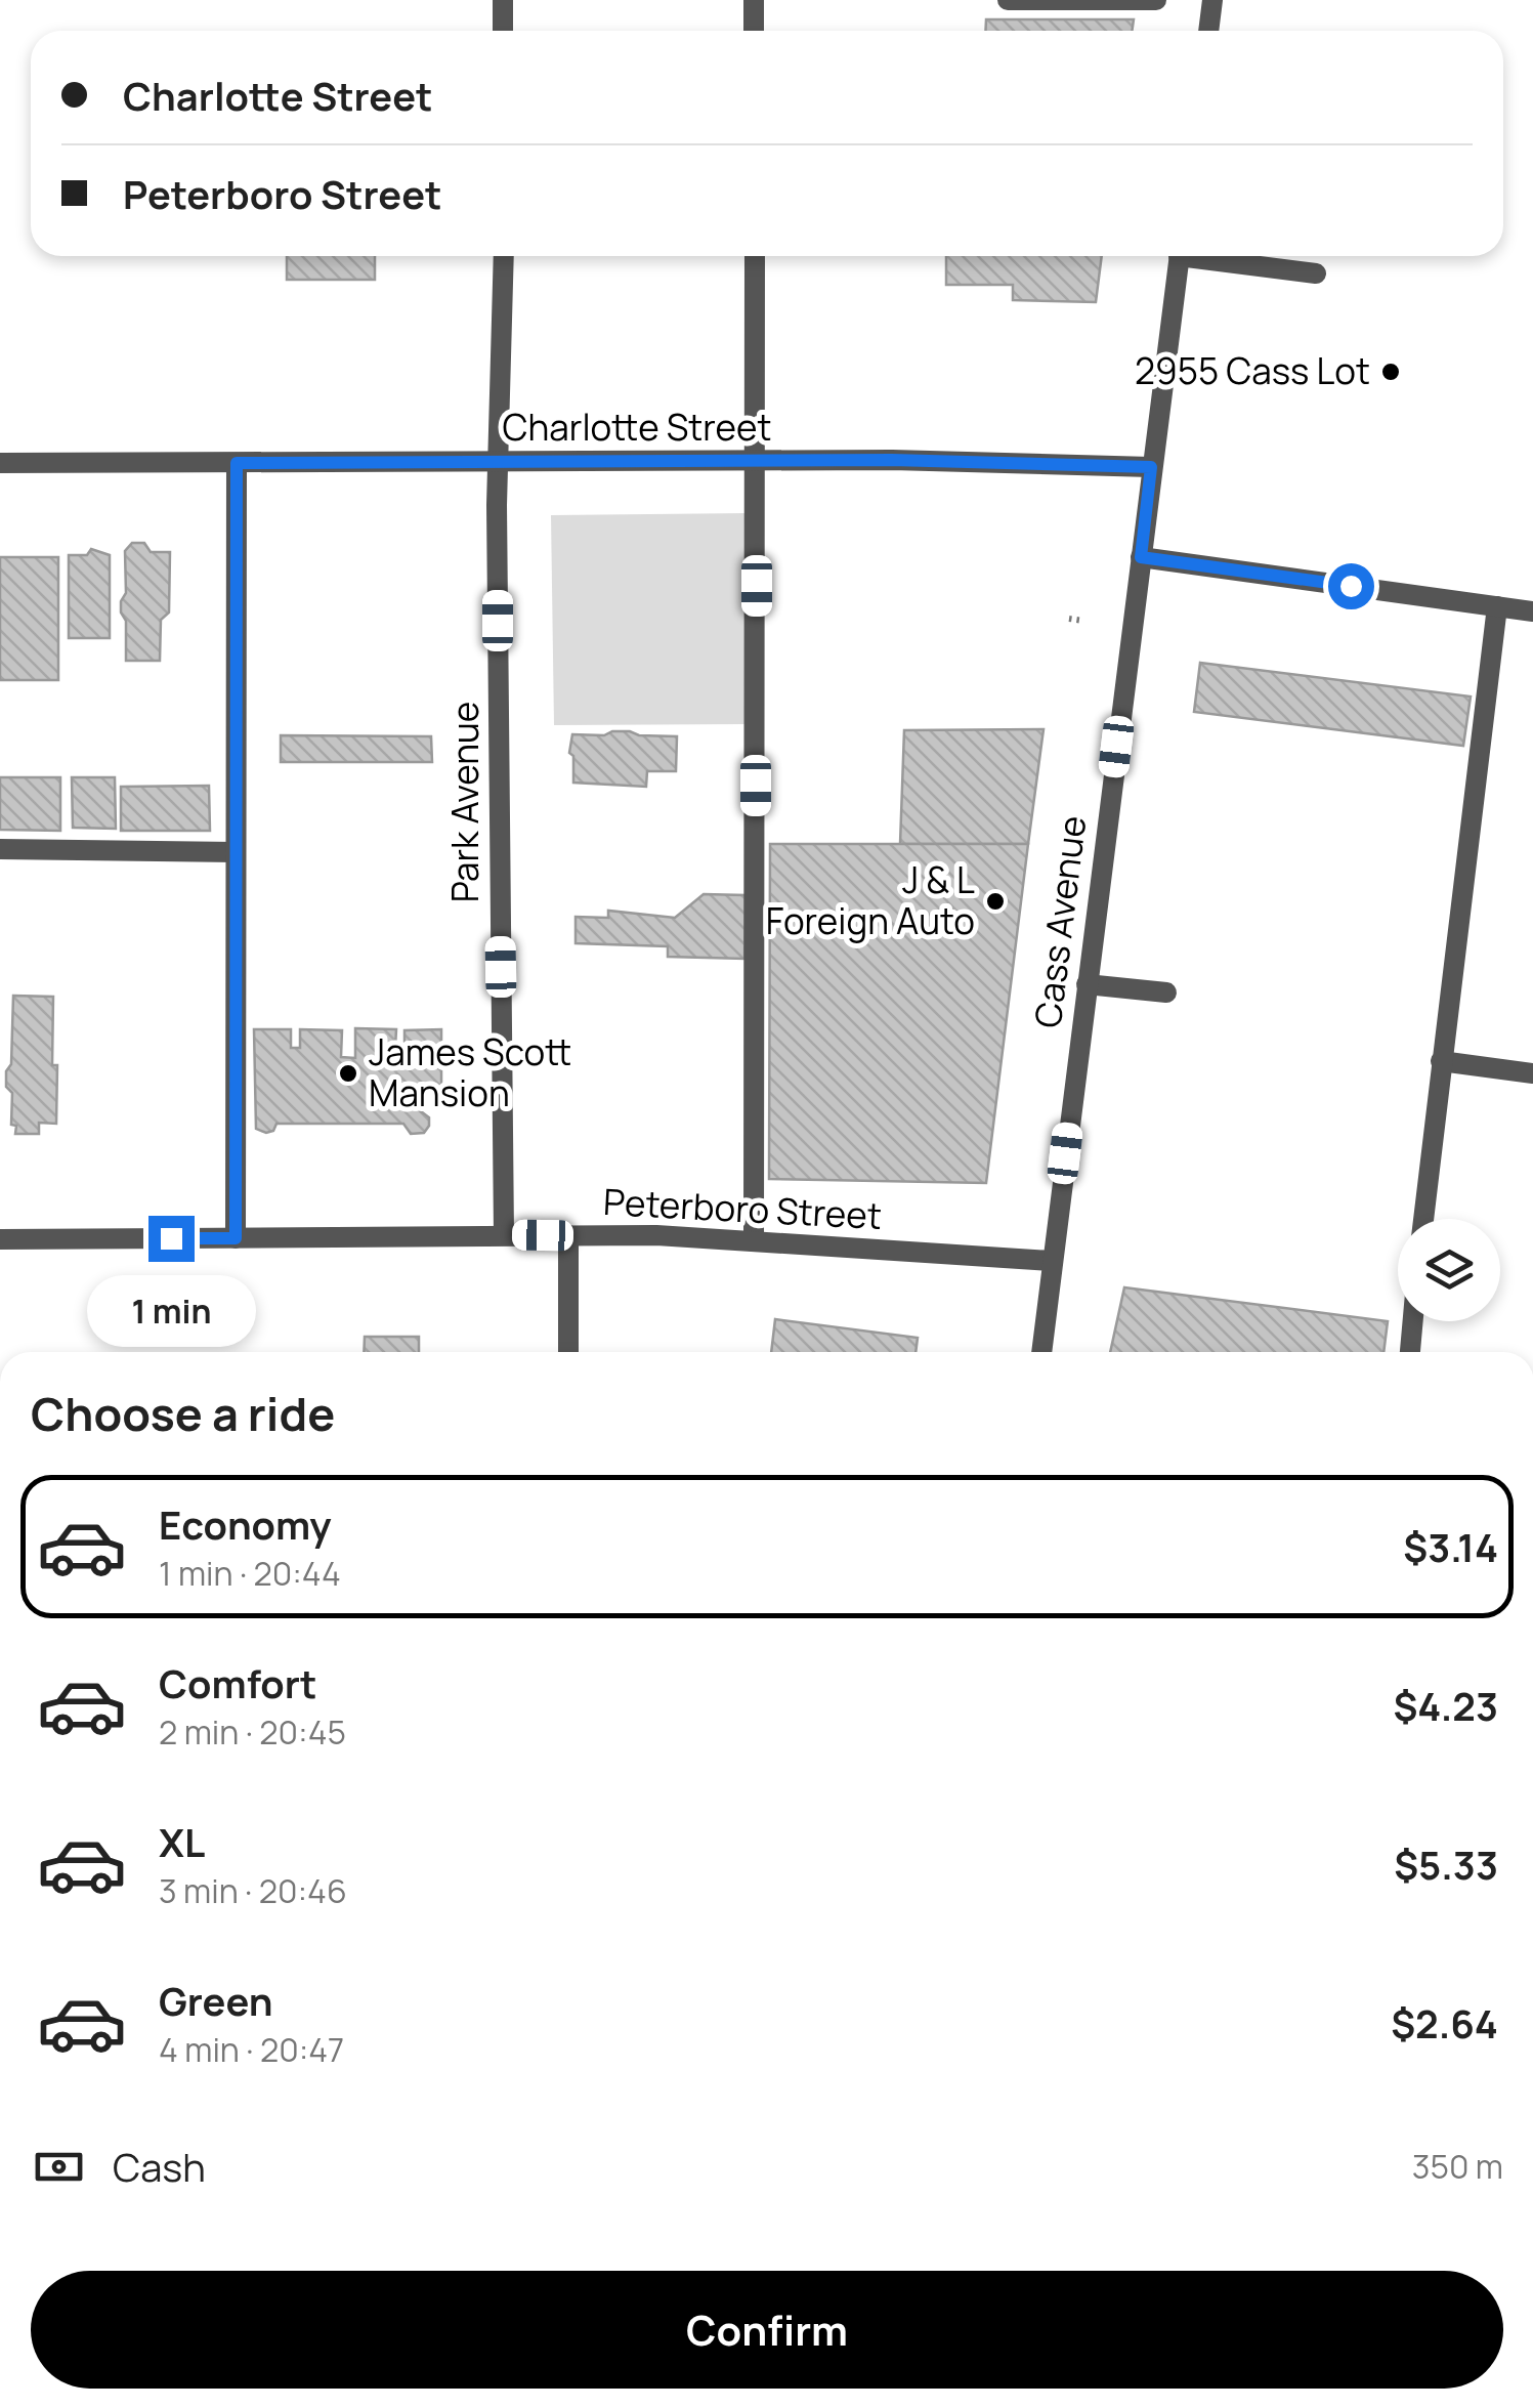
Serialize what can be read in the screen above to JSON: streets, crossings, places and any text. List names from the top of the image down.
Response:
{
  "streets": {
    "street": [
      "Charlotte Street",
      "Park Avenue",
      "Cass Avenue",
      "Peterboro Street"
    ]
  },
  "crossings": [
    ["Charlotte Street", "Park Avenue"],
    ["Charlotte Street", "Cass Avenue"],
    ["Park Avenue", "Peterboro Street"],
    ["Cass Avenue", "Peterboro Street"]
  ],
  "places": ["2955 Cass Lot", "J & L Foreign Auto", "James Scott Mansion"],
  "page": {
    "banner": ["Charlotte Street", "Peterboro Street"],
    "bubble": "1 min",
    "heading": "Choose a ride",
    "list": [
      {
        "name": "Economy",
        "note": "1 min · 20:44",
        "value": "$3.14"
      },
      {
        "name": "Comfort",
        "note": "2 min · 20:45",
        "value": "$4.23"
      },
      {
        "name": "XL",
        "note": "3 min · 20:46",
        "value": "$5.33"
      },
      {
        "name": "Green",
        "note": "4 min · 20:47",
        "value": "$2.64"
      }
    ],
    "pay": ["Cash", "350 m"],
    "buttons": "Confirm"
  }
}
